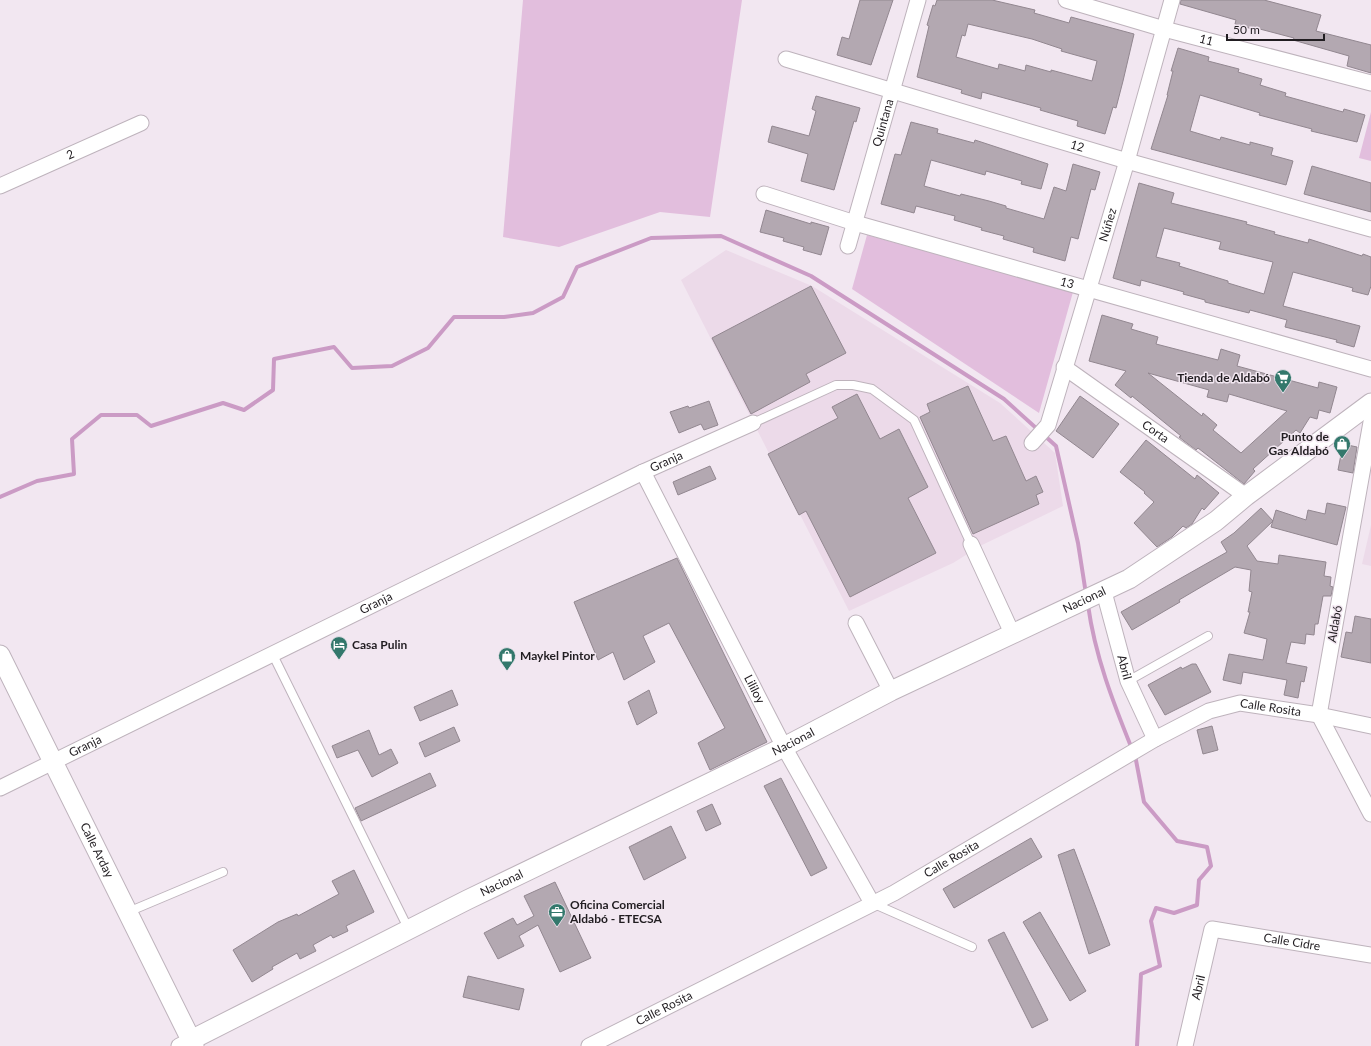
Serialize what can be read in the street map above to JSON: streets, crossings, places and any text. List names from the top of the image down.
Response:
{
  "streets": {
    "street": [
      "11",
      "Quintana",
      "12",
      "2",
      "Núñez",
      "13",
      "Corta",
      "Granja",
      "Nacional",
      "Aldabó",
      "Abril",
      "Lililoy",
      "Calle Rosita",
      "Calle Arday",
      "Calle Cidre"
    ]
  },
  "crossings": [
    ["11", "Núñez"],
    ["Quintana", "12"],
    ["Quintana", "13"],
    ["12", "Núñez"],
    ["Núñez", "13"],
    ["Núñez", "Corta"],
    ["Corta", "Nacional"],
    ["Granja", "Lililoy"],
    ["Granja", "Calle Arday"],
    ["Nacional", "Abril"],
    ["Nacional", "Lililoy"],
    ["Nacional", "Calle Arday"],
    ["Aldabó", "Calle Rosita"],
    ["Abril", "Calle Rosita"],
    ["Abril", "Calle Cidre"],
    ["Lililoy", "Calle Rosita"]
  ],
  "places": {
    "supermarket": ["Tienda de Aldabó"],
    "shop": ["Punto de Gas Aldabó", "Maykel Pintor"],
    "hotel": ["Casa Pulin"],
    "office": ["Oficina Comercial Aldabó - ETECSA"]
  },
  "scale_bar": "50 m"
}
